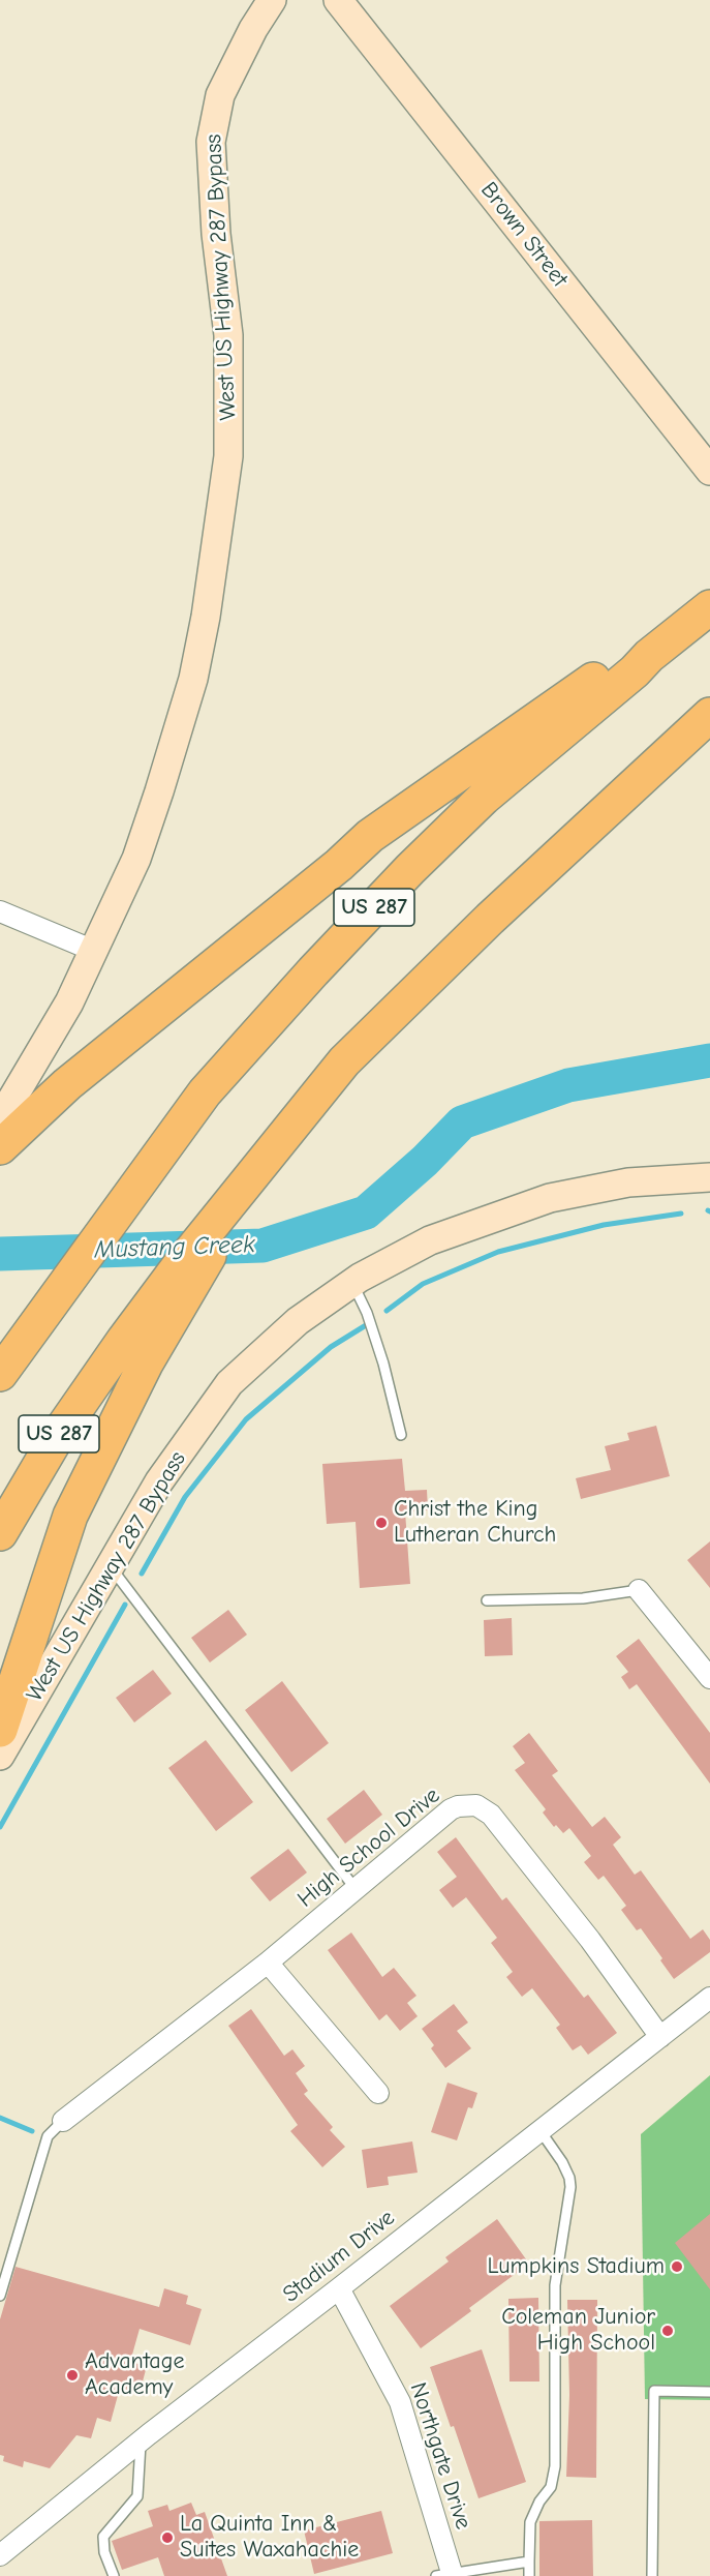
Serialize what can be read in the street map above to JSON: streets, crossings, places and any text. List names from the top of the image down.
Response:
{
  "streets": {
    "highway": ["US 287"],
    "main road": ["Brown Street", "West US Highway 287 Bypass"],
    "street": ["High School Drive", "Stadium Drive", "Northgate Drive"]
  },
  "crossings": [
    ["High School Drive", "Stadium Drive"],
    ["Stadium Drive", "Northgate Drive"]
  ],
  "water": ["Mustang Creek"],
  "places": [
    "Christ the King Lutheran Church",
    "Lumpkins Stadium",
    "Coleman Junior High School",
    "Advantage Academy",
    "La Quinta Inn & Suites Waxahachie"
  ]
}
